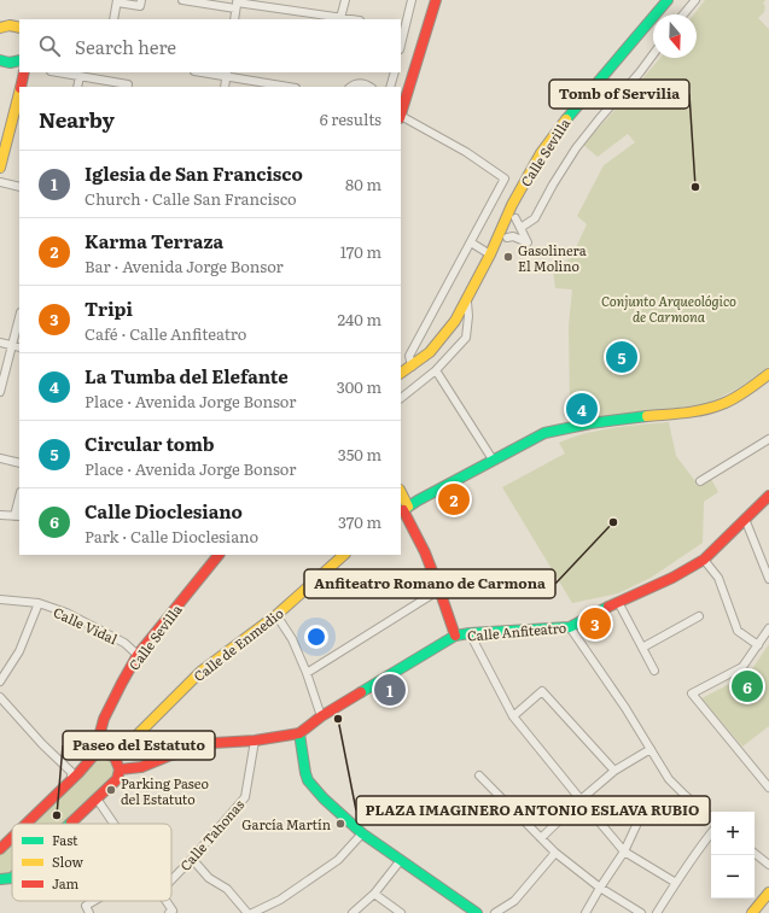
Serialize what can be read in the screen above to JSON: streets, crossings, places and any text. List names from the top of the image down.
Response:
{
  "streets": {
    "main road": ["Calle Sevilla", "Calle Anfiteatro", "Calle de Enmedio"],
    "street": ["Calle Vidal", "Calle Tahonas"]
  },
  "crossings": [
    ["Calle Sevilla", "Calle Vidal"]
  ],
  "parks": ["Conjunto Arqueológico de Carmona"],
  "places": [
    "Tomb of Servilia",
    "Gasolinera El Molino",
    "Anfiteatro Romano de Carmona",
    "PLAZA IMAGINERO ANTONIO ESLAVA RUBIO",
    "Parking Paseo del Estatuto",
    "Paseo del Estatuto",
    "García Martín"
  ],
  "legend": ["Fast", "Slow", "Jam"],
  "north": "bottom",
  "page": {
    "search": "Search here",
    "heading": ["Nearby", "6 results"],
    "list": [
      {
        "mark": "1",
        "name": "Iglesia de San Francisco",
        "note": "Church · Calle San Francisco",
        "value": "80 m"
      },
      {
        "mark": "2",
        "name": "Karma Terraza",
        "note": "Bar · Avenida Jorge Bonsor",
        "value": "170 m"
      },
      {
        "mark": "3",
        "name": "Tripi",
        "note": "Café · Calle Anfiteatro",
        "value": "240 m"
      },
      {
        "mark": "4",
        "name": "La Tumba del Elefante",
        "note": "Place · Avenida Jorge Bonsor",
        "value": "300 m"
      },
      {
        "mark": "5",
        "name": "Circular tomb",
        "note": "Place · Avenida Jorge Bonsor",
        "value": "350 m"
      },
      {
        "mark": "6",
        "name": "Calle Dioclesiano",
        "note": "Park · Calle Dioclesiano",
        "value": "370 m"
      }
    ],
    "pins": [
      "5",
      "4",
      "2",
      "3",
      "6",
      "1"
    ],
    "map_buttons": ["+", "−"]
  }
}
